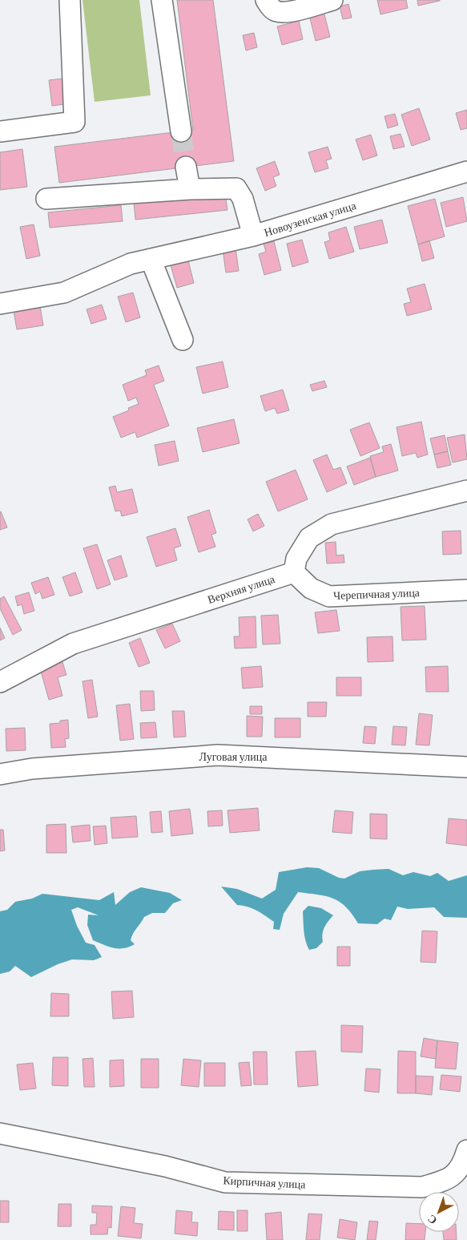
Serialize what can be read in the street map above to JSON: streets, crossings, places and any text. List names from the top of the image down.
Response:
{
  "streets": {
    "street": [
      "Новоузенская улица",
      "Верхняя улица",
      "Черепичная улица",
      "Луговая улица",
      "Кирпичная улица"
    ]
  },
  "crossings": [
    ["Верхняя улица", "Черепичная улица"]
  ],
  "north": "bottom left"
}
